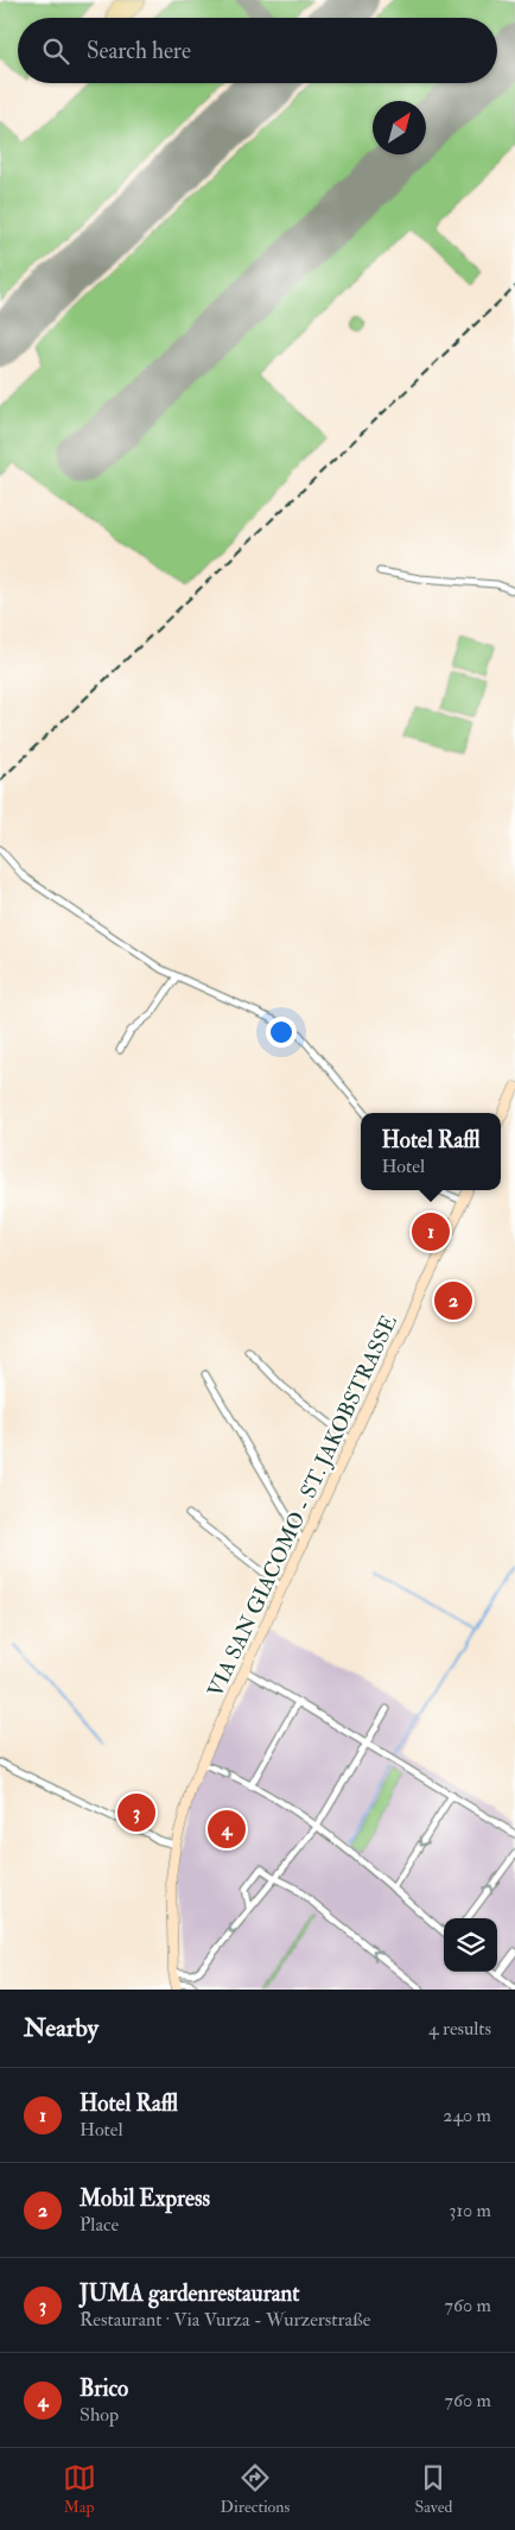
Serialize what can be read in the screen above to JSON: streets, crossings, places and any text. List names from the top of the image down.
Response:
{
  "streets": {
    "street": ["VIA SAN GIACOMO - ST. JAKOBSTRASSE"]
  },
  "north": "top right",
  "page": {
    "search": "Search here",
    "popup": ["Hotel Raffl", "Hotel"],
    "pins": [
      "1",
      "2",
      "3",
      "4"
    ],
    "heading": ["Nearby", "4 results"],
    "list": [
      {
        "mark": "1",
        "name": "Hotel Raffl",
        "note": "Hotel",
        "value": "240 m"
      },
      {
        "mark": "2",
        "name": "Mobil Express",
        "note": "Place",
        "value": "310 m"
      },
      {
        "mark": "3",
        "name": "JUMA gardenrestaurant",
        "note": "Restaurant · Via Vurza - Wurzerstraße",
        "value": "760 m"
      },
      {
        "mark": "4",
        "name": "Brico",
        "note": "Shop",
        "value": "760 m"
      }
    ],
    "nav": ["Map", "Directions", "Saved"]
  }
}
